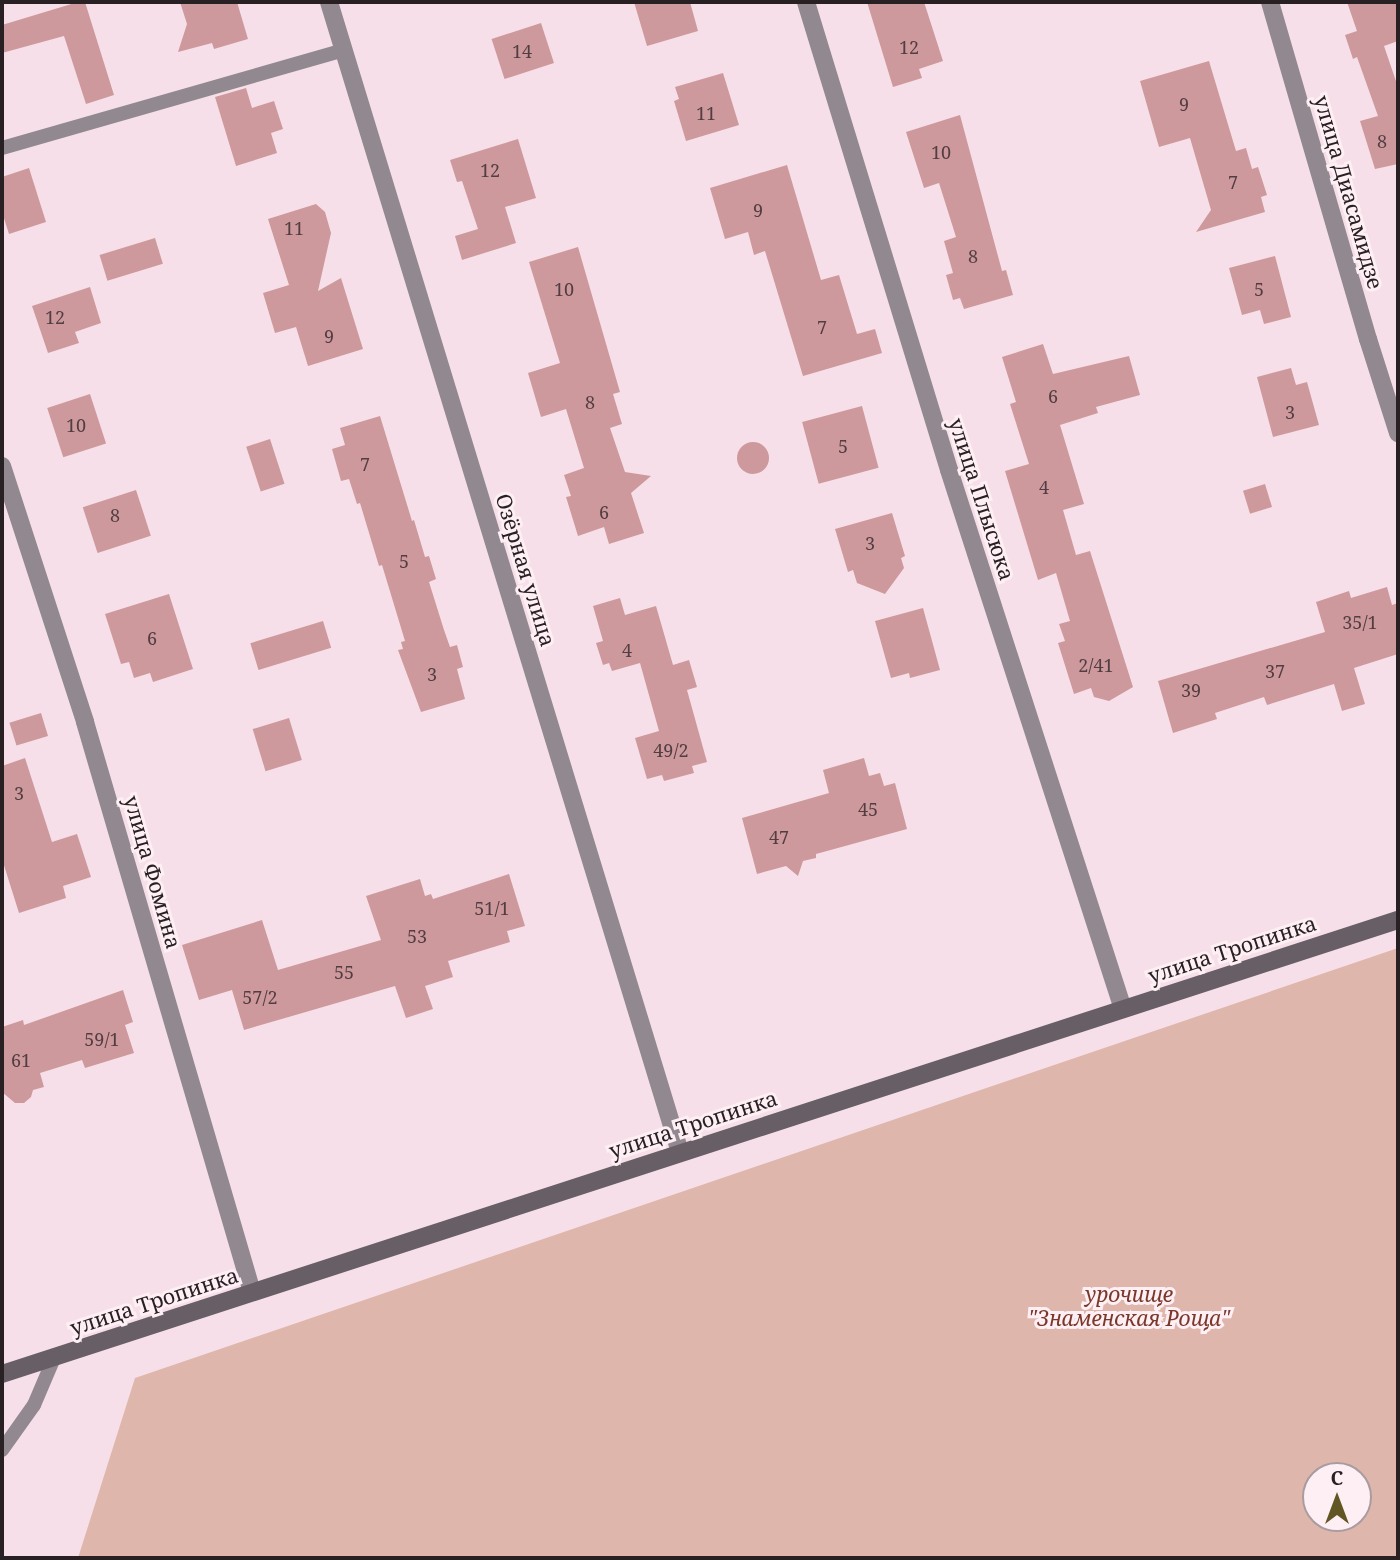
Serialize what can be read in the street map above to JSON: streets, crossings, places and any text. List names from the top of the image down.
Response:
{
  "streets": {
    "main road": ["улица Тропинка"],
    "street": [
      "улица Диасамидзе",
      "улица Плысюка",
      "Озёрная улица",
      "улица Фомина"
    ]
  },
  "crossings": [
    ["улица Плысюка", "улица Тропинка"],
    ["Озёрная улица", "улица Тропинка"],
    ["улица Фомина", "улица Тропинка"]
  ],
  "parks": ["урочище \"Знаменская Роща\""],
  "house_numbers": [
    "12",
    "14",
    "9",
    "11",
    "8",
    "10",
    "12",
    "7",
    "9",
    "11",
    "8",
    "10",
    "5",
    "12",
    "7",
    "9",
    "6",
    "8",
    "3",
    "10",
    "5",
    "7",
    "4",
    "6",
    "8",
    "3",
    "5",
    "35/1",
    "6",
    "4",
    "2/41",
    "37",
    "3",
    "39",
    "49/2",
    "3",
    "45",
    "47",
    "51/1",
    "53",
    "55",
    "57/2",
    "59/1",
    "61"
  ],
  "north": "top"
}
